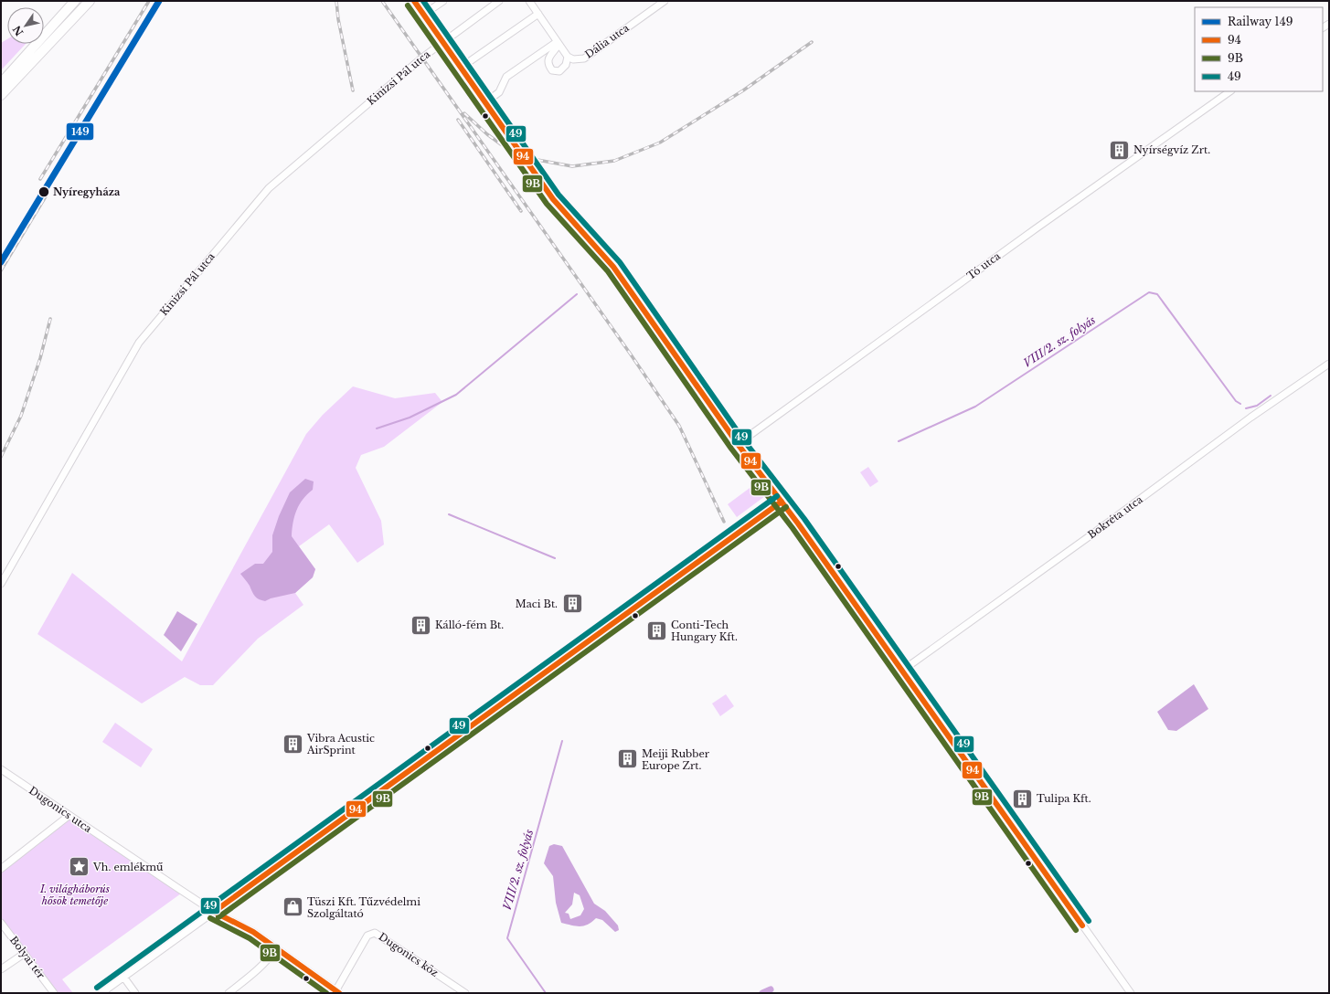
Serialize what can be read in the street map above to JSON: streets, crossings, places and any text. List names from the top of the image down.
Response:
{
  "streets": {
    "street": [
      "Dália utca",
      "Kinizsi Pál utca",
      "Tó utca",
      "Bokréta utca",
      "Dugonics utca",
      "Dugonics köz",
      "Bolyai tér"
    ]
  },
  "crossings": [
    ["Dugonics utca", "Dugonics köz"]
  ],
  "water": ["VIII/2. sz. folyás"],
  "parks": ["I. világháborús hősök temetője"],
  "places": {
    "building": [
      "Nyírségvíz Zrt.",
      "Maci Bt.",
      "Kálló-fém Bt.",
      "Conti-Tech Hungary Kft.",
      "Vibra Acustic AirSprint",
      "Meiji Rubber Europe Zrt.",
      "Tulipa Kft."
    ],
    "other": ["Nyíregyháza"],
    "place": ["Vh. emlékmű"],
    "shop": ["Tüszi Kft. Tűzvédelmi Szolgáltató"]
  },
  "lines": [
    "rail line 149",
    "transit line 94",
    "transit line 49",
    "transit line 9B"
  ],
  "legend": [
    "Railway 149",
    "94",
    "9B",
    "49"
  ],
  "north": "bottom left"
}
